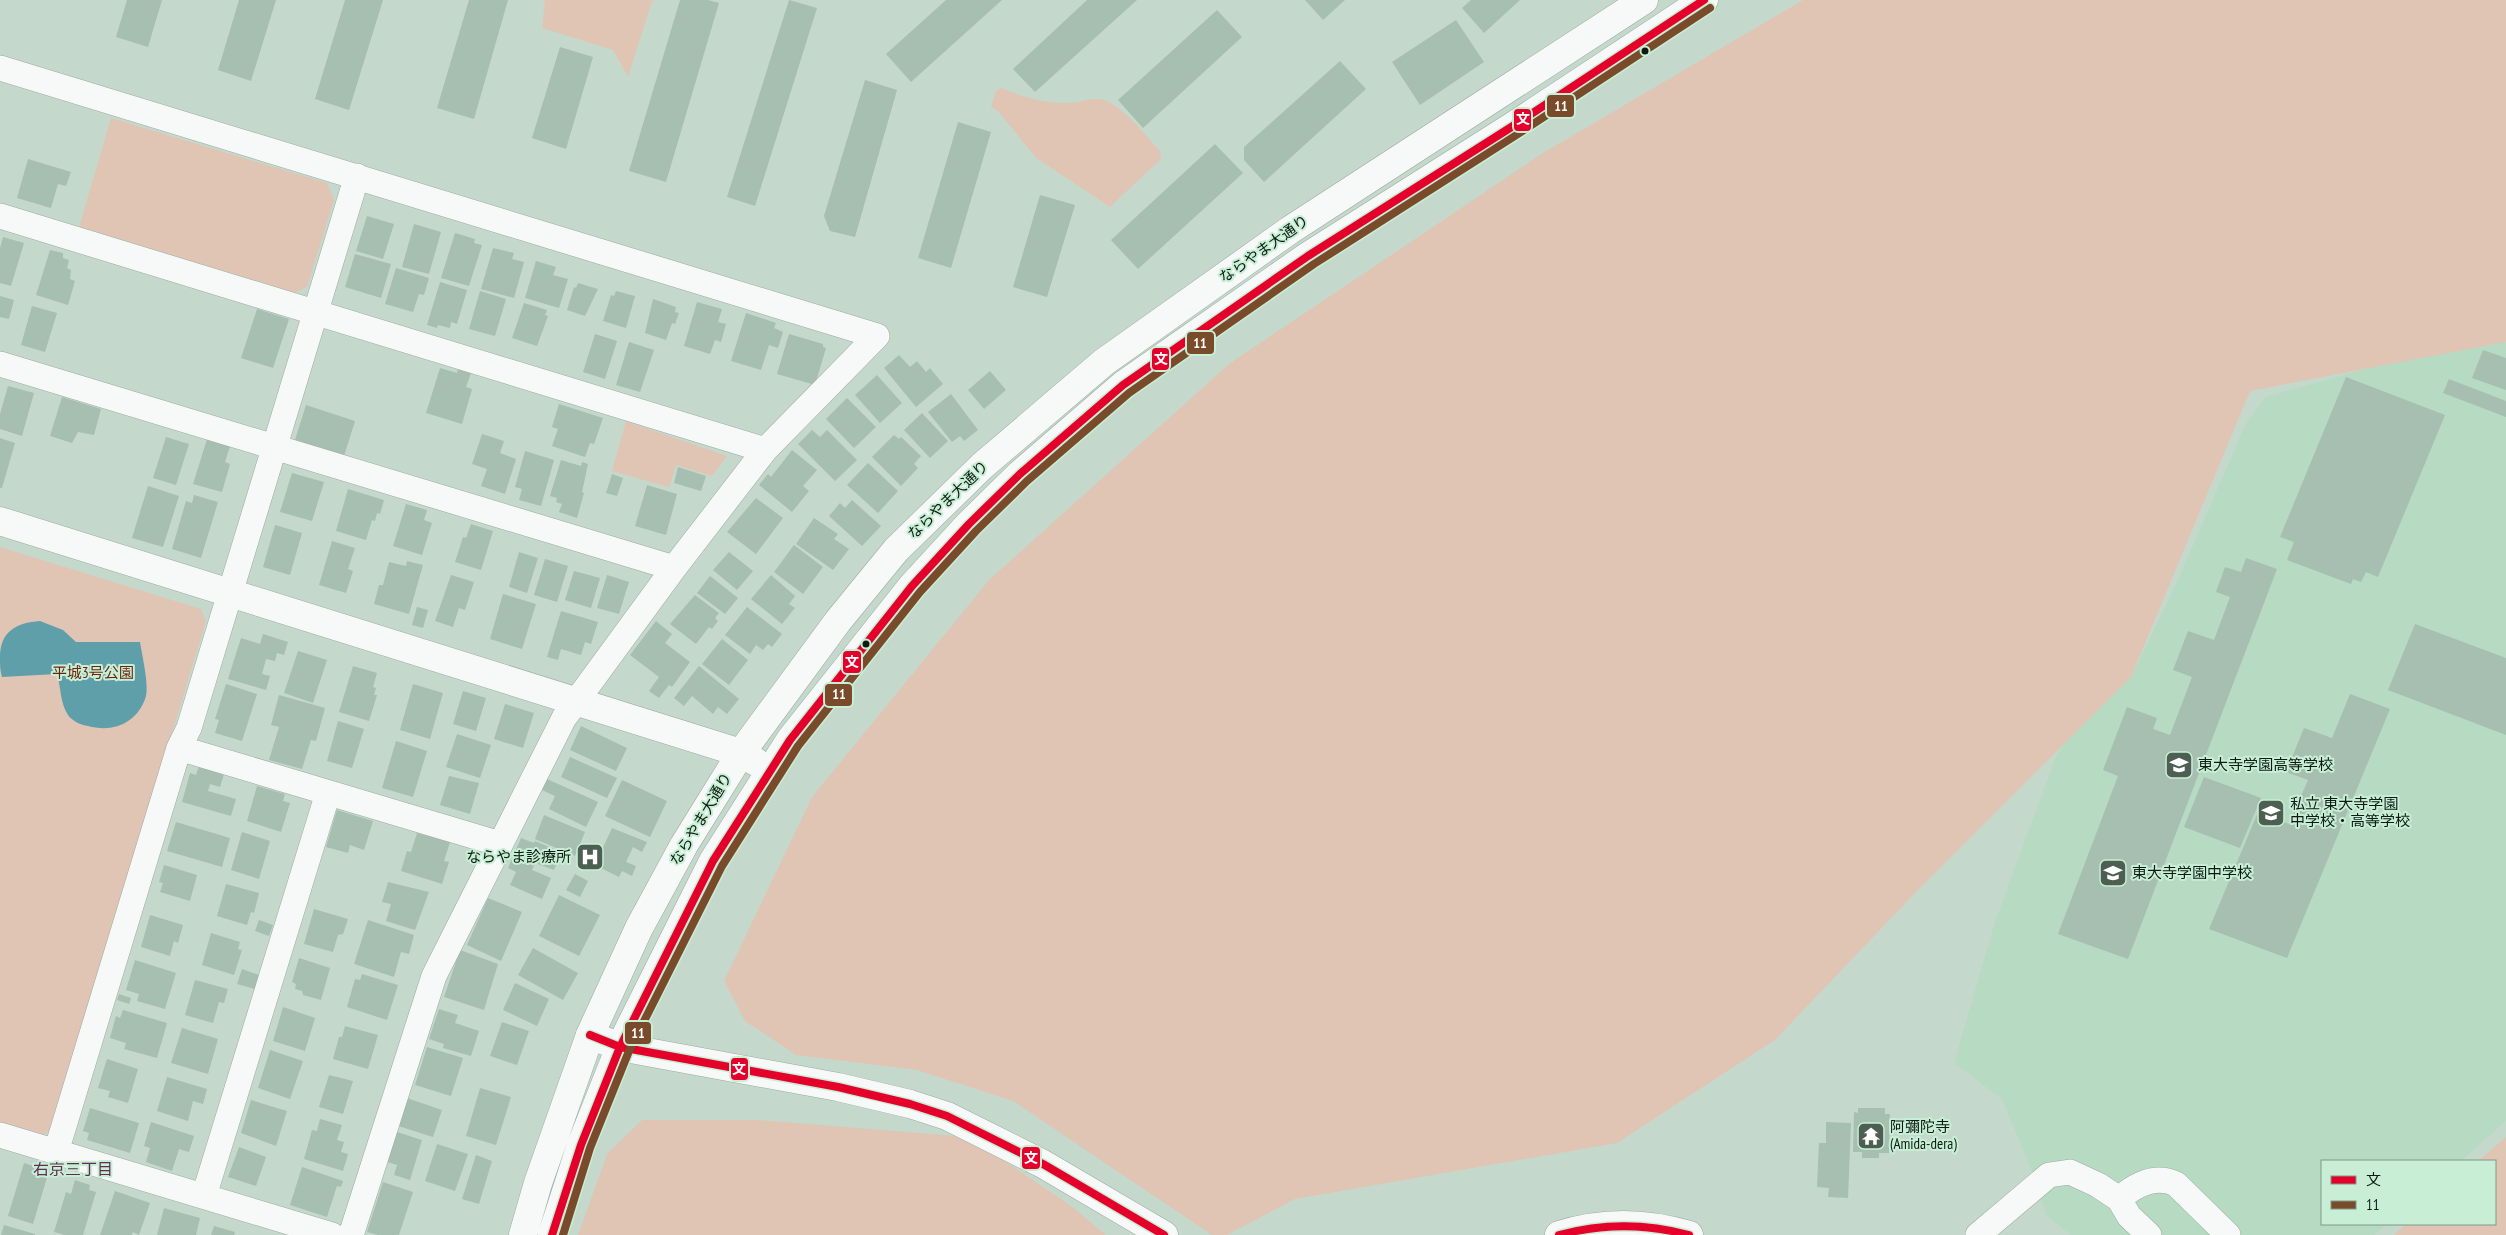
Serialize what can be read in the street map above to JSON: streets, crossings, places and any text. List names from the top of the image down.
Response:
{
  "streets": {
    "street": ["ならやま大通り"]
  },
  "districts": ["右京三丁目"],
  "parks": ["平城3号公園"],
  "places": {
    "school or university": ["東大寺学園高等学校", "私立 東大寺学園 中学校・高等学校", "東大寺学園中学校"],
    "hospital": ["ならやま診療所"],
    "temple": ["阿彌陀寺 (Amida-dera)"]
  },
  "lines": ["transit line 文", "transit line 11"],
  "legend": ["文", "11"]
}
